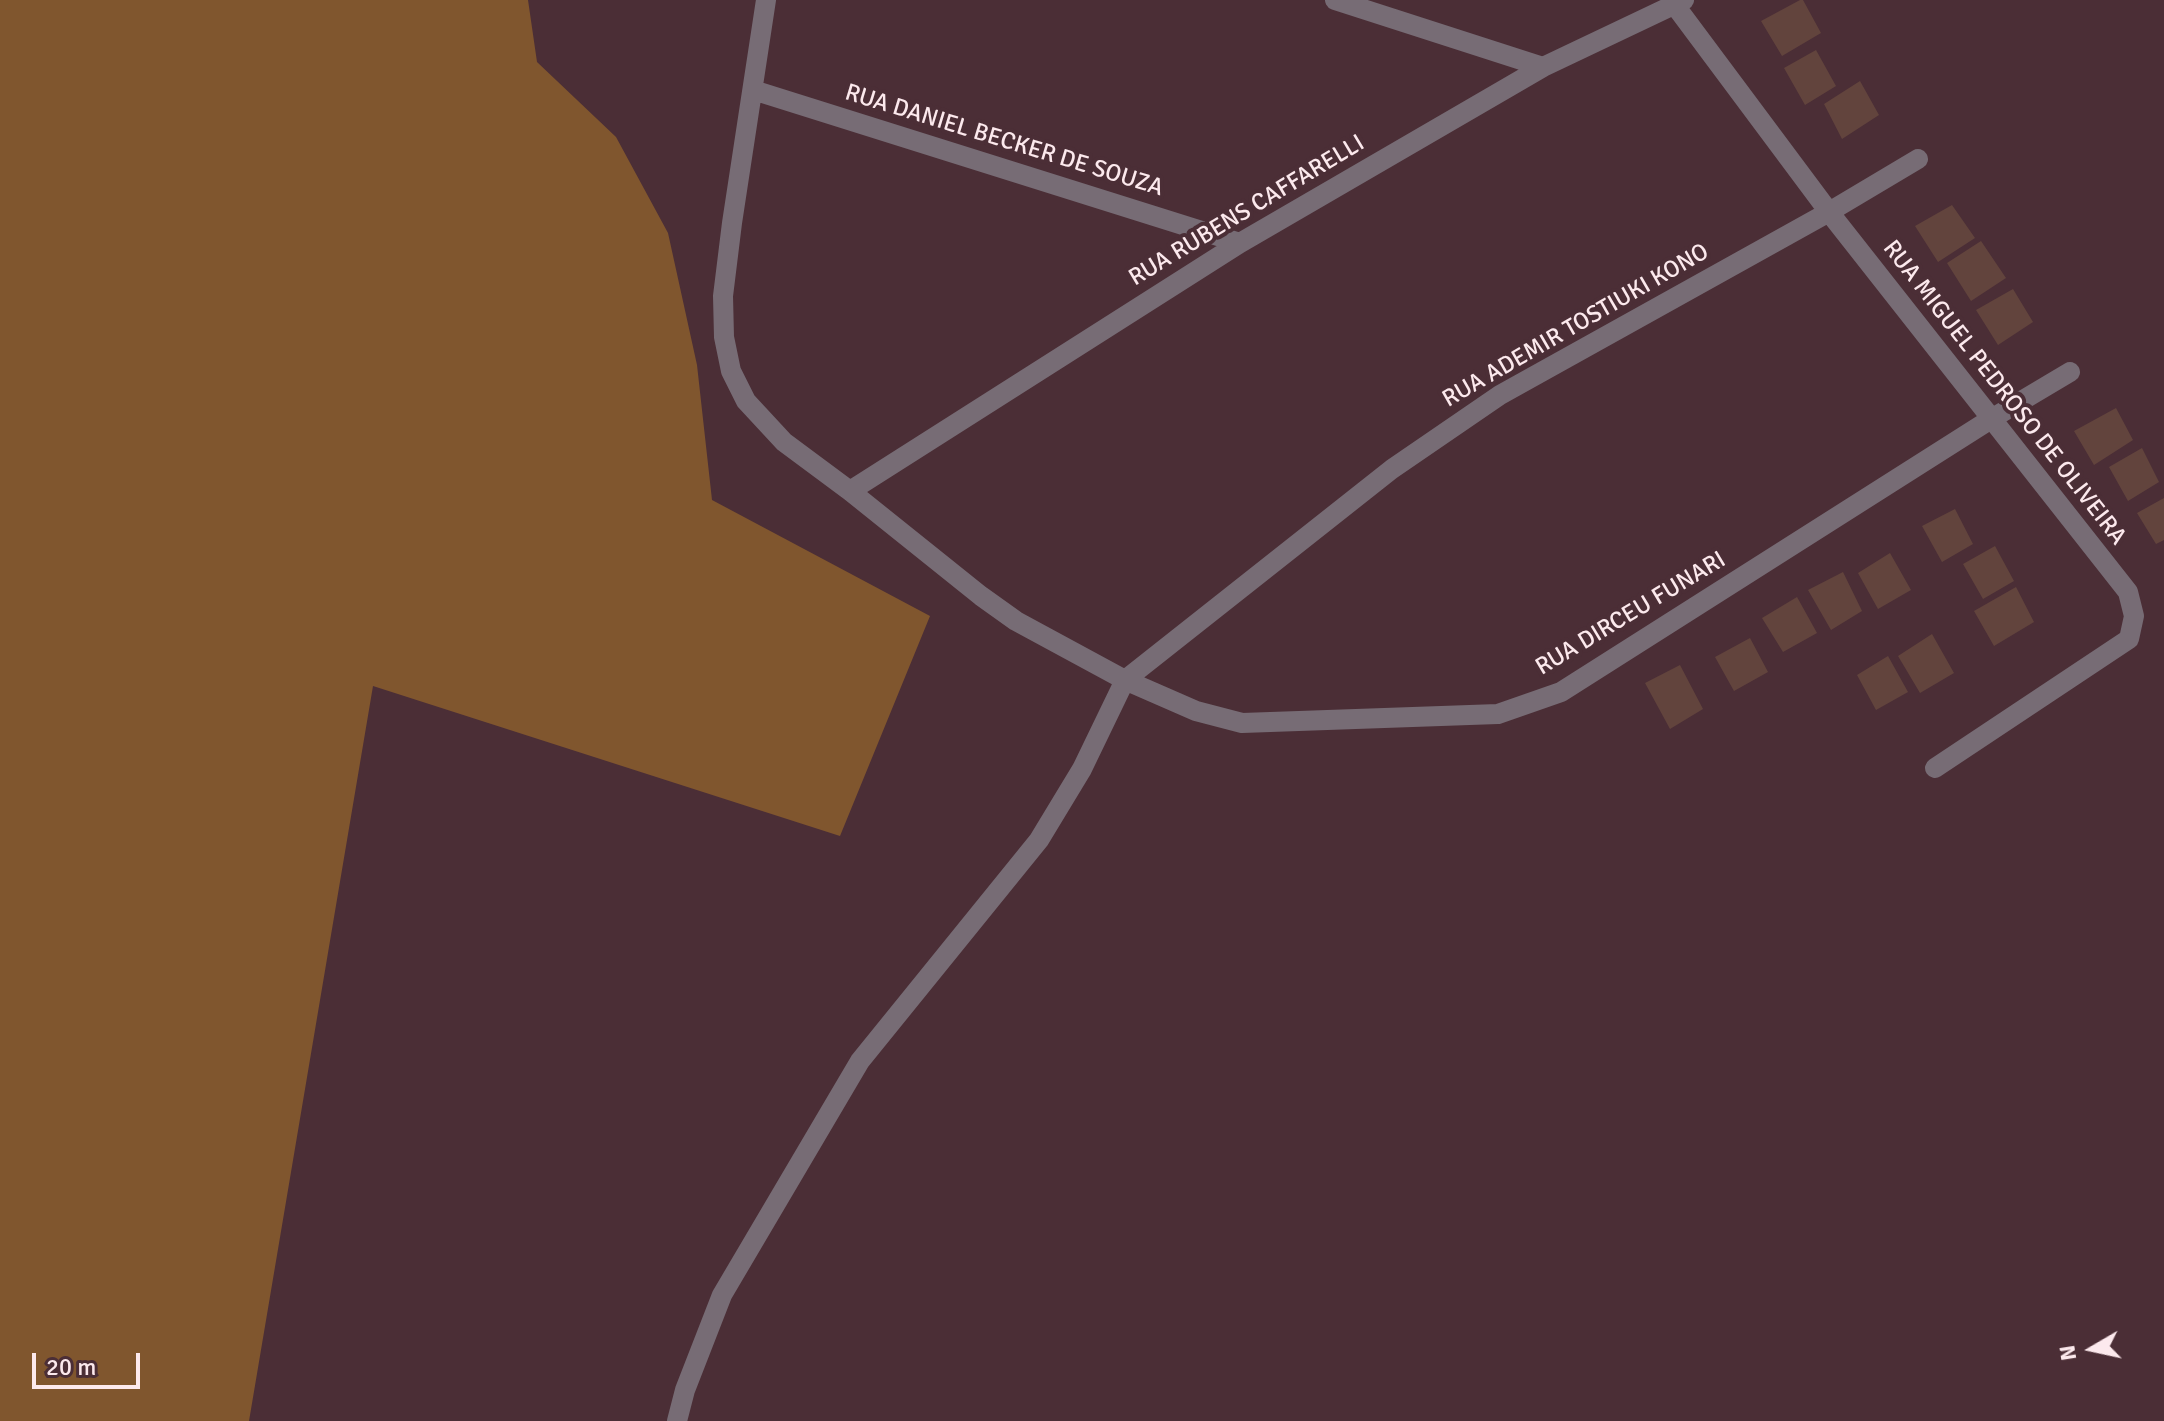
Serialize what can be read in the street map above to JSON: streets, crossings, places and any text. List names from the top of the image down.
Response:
{
  "streets": {
    "street": [
      "RUA DANIEL BECKER DE SOUZA",
      "RUA RUBENS CAFFARELLI",
      "RUA ADEMIR TOSTIUKI KONO",
      "RUA MIGUEL PEDROSO DE OLIVEIRA",
      "RUA DIRCEU FUNARI"
    ]
  },
  "crossings": [
    ["RUA DANIEL BECKER DE SOUZA", "RUA RUBENS CAFFARELLI"],
    ["RUA DANIEL BECKER DE SOUZA", "RUA DIRCEU FUNARI"],
    ["RUA RUBENS CAFFARELLI", "RUA MIGUEL PEDROSO DE OLIVEIRA"],
    ["RUA RUBENS CAFFARELLI", "RUA DIRCEU FUNARI"],
    ["RUA ADEMIR TOSTIUKI KONO", "RUA MIGUEL PEDROSO DE OLIVEIRA"],
    ["RUA ADEMIR TOSTIUKI KONO", "RUA DIRCEU FUNARI"],
    ["RUA MIGUEL PEDROSO DE OLIVEIRA", "RUA DIRCEU FUNARI"]
  ],
  "scale_bar": "20 m",
  "north": "left"
}
